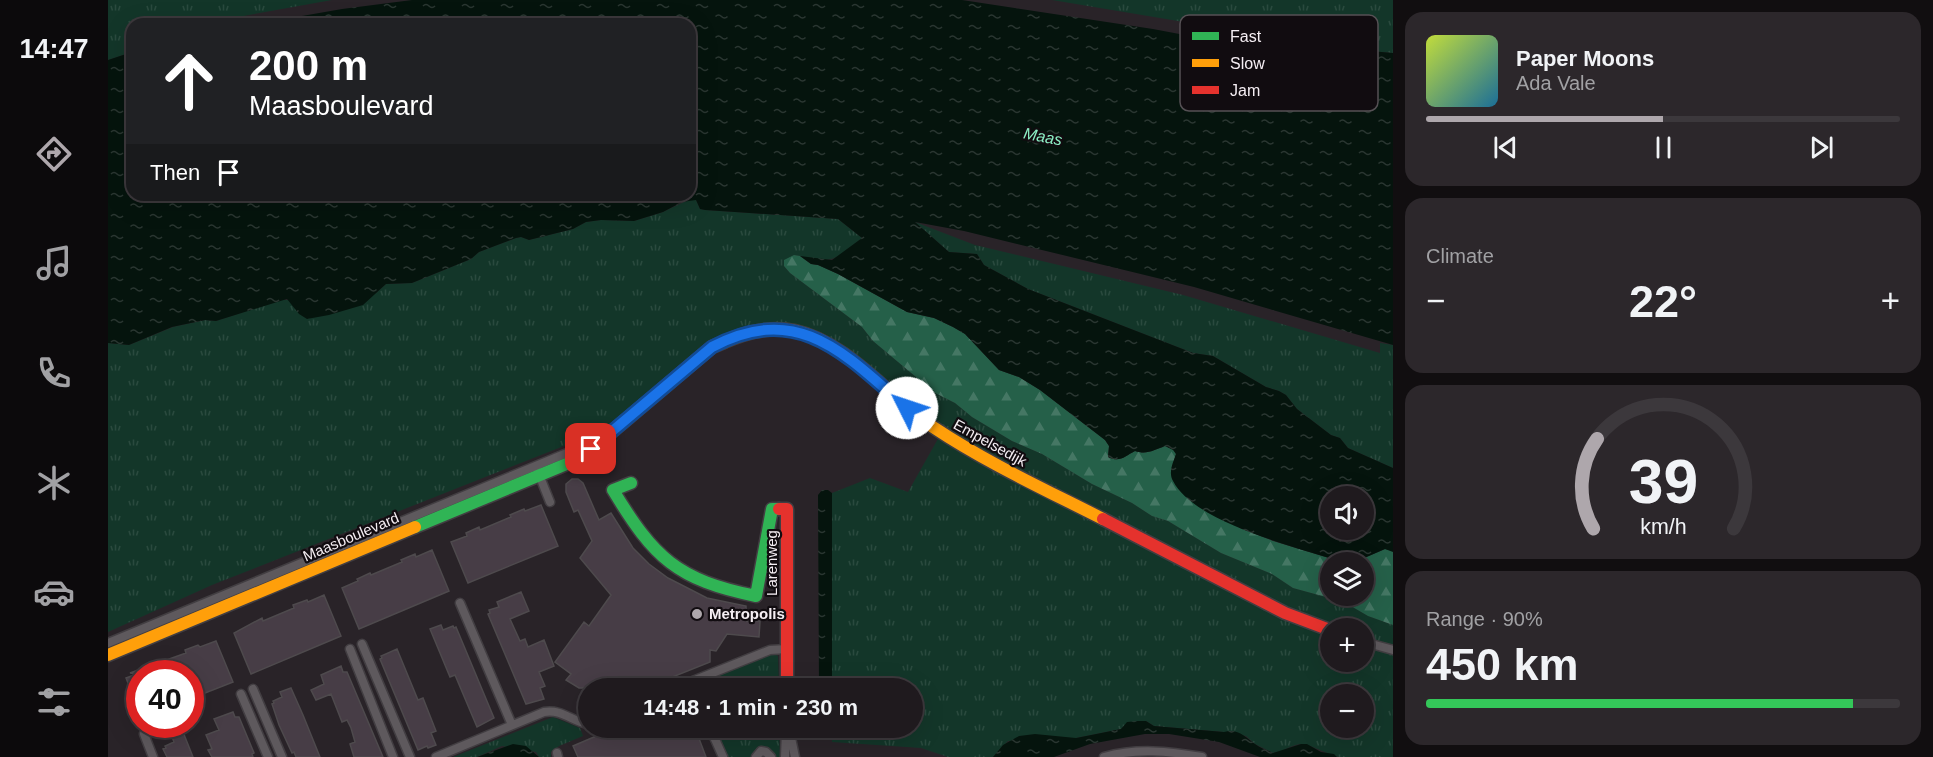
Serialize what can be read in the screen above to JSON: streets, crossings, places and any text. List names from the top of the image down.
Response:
{
  "streets": {
    "street": ["Empelsedijk", "Maasboulevard", "Larenweg"]
  },
  "crossings": [
    ["Empelsedijk", "Maasboulevard"]
  ],
  "water": ["Maas"],
  "places": ["Metropolis"],
  "legend": ["Fast", "Slow", "Jam"],
  "page": {
    "tabs": "14:47",
    "turn": ["200 m", "Maasboulevard"],
    "song": ["Paper Moons", "Ada Vale"],
    "then": "Then",
    "tile": [
      "Climate",
      ["Range · 90%", "450 km"]
    ],
    "heat": ["−", "22°", "+"],
    "map_buttons": ["+", "−"],
    "limit": "40",
    "trip": "14:48 · 1 min · 230 m",
    "gauge": ["39", "km/h"]
  }
}
